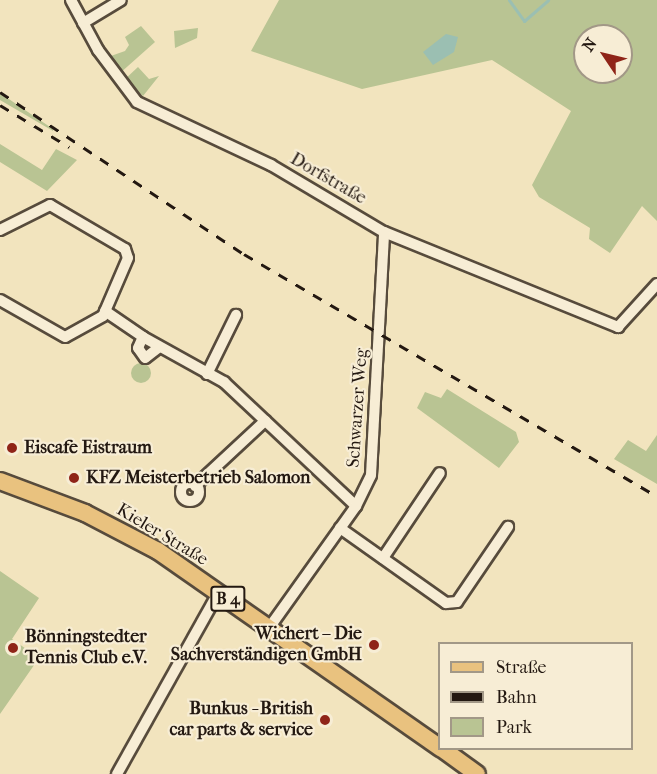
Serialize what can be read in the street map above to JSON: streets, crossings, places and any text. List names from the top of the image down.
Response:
{
  "streets": {
    "main road": ["Kieler Straße", "B 4"],
    "street": ["Dorfstraße", "Schwarzer Weg"]
  },
  "crossings": [
    ["Dorfstraße", "Schwarzer Weg"],
    ["Schwarzer Weg", "Kieler Straße"]
  ],
  "places": [
    "Eiscafe Eistraum",
    "KFZ Meisterbetrieb Salomon",
    "Wichert – Die Sachverständigen GmbH",
    "Bönningstedter Tennis Club e.V.",
    "Bunkus - British car parts & service"
  ],
  "legend": ["Straße", "Bahn", "Park"],
  "north": "top left"
}
